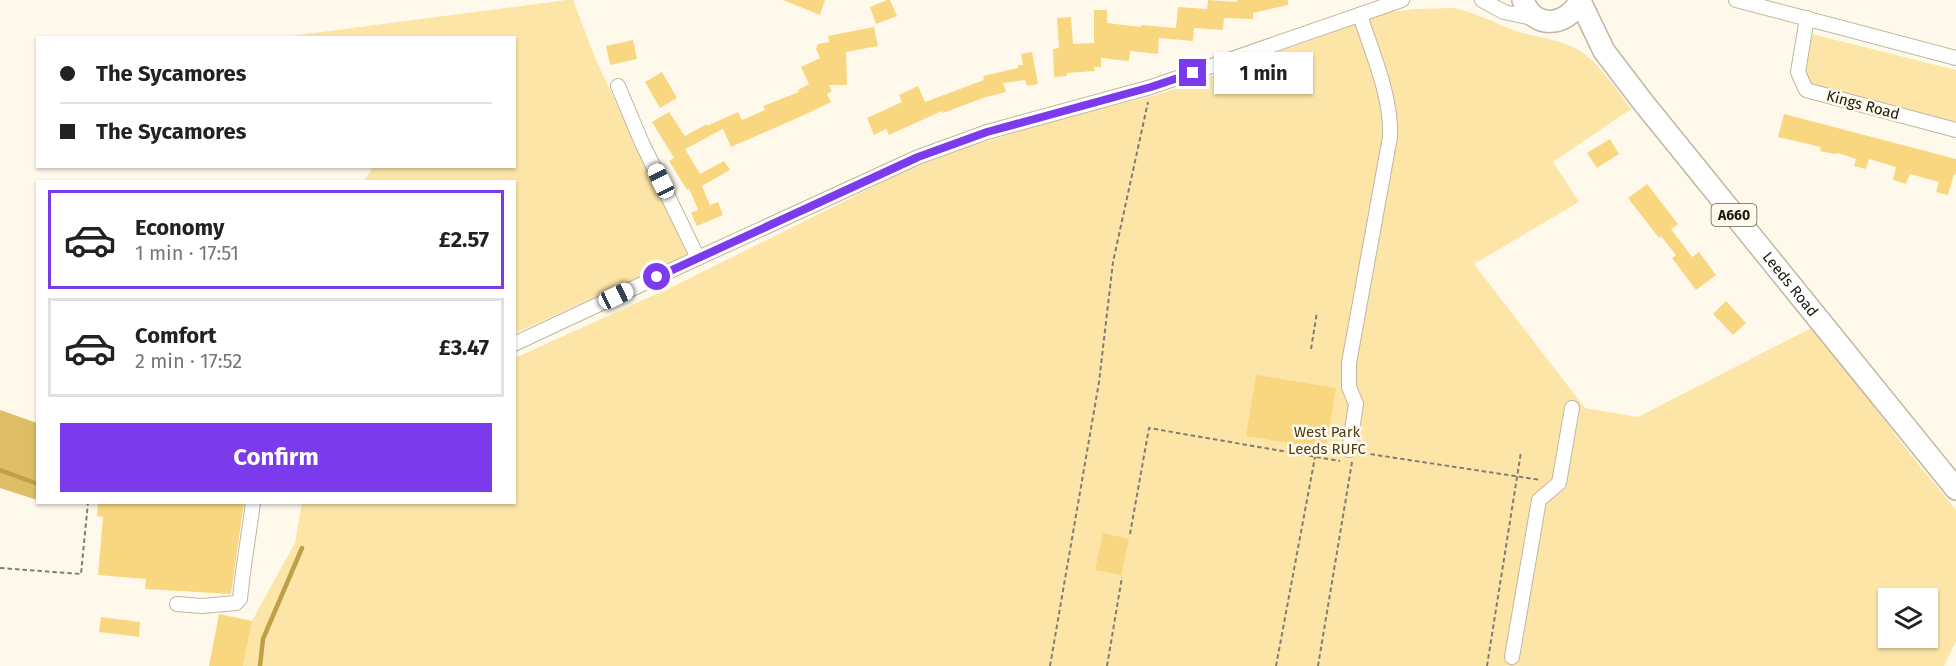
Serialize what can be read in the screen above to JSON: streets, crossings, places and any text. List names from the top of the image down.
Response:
{
  "streets": {
    "highway": ["A660", "Leeds Road"],
    "street": ["Kings Road"]
  },
  "parks": ["West Park Leeds RUFC"],
  "page": {
    "banner": ["The Sycamores", "The Sycamores"],
    "bubble": "1 min",
    "list": [
      {
        "name": "Economy",
        "note": "1 min · 17:51",
        "value": "£2.57"
      },
      {
        "name": "Comfort",
        "note": "2 min · 17:52",
        "value": "£3.47"
      }
    ],
    "buttons": "Confirm"
  }
}
